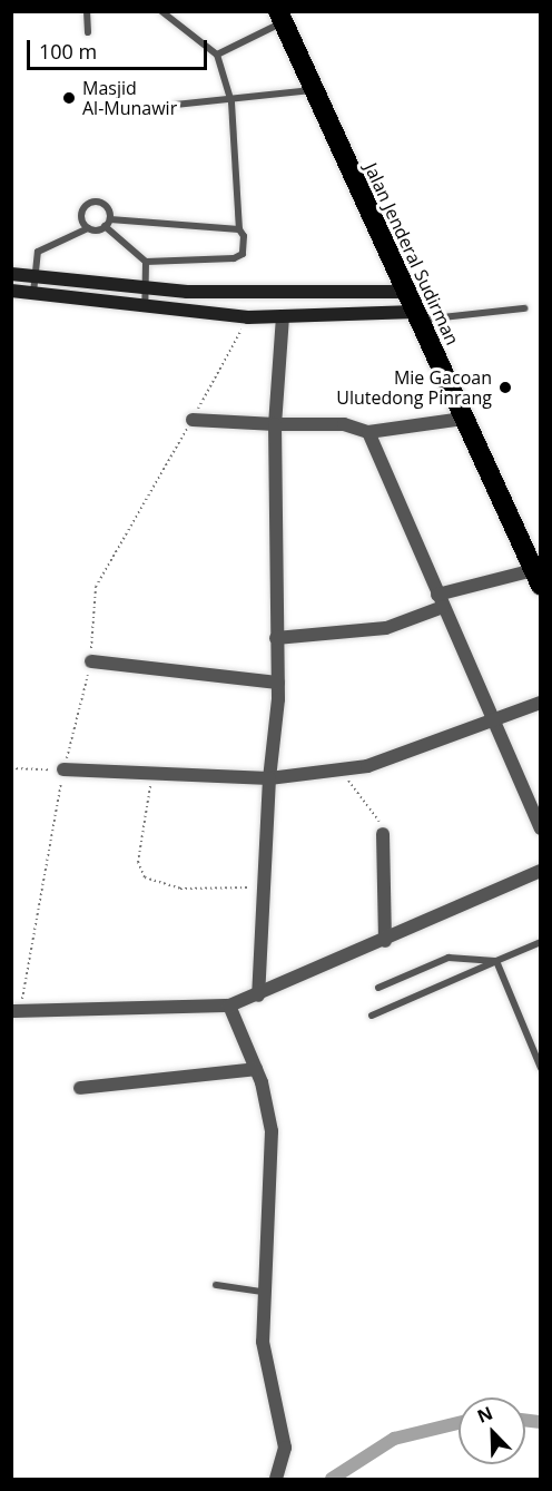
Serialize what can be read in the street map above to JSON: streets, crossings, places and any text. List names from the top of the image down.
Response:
{
  "streets": {
    "highway": ["Jalan Jenderal Sudirman"]
  },
  "places": ["Masjid Al-Munawir", "Mie Gacoan Ulutedong Pinrang"],
  "scale_bar": "100 m",
  "north": "top left"
}
